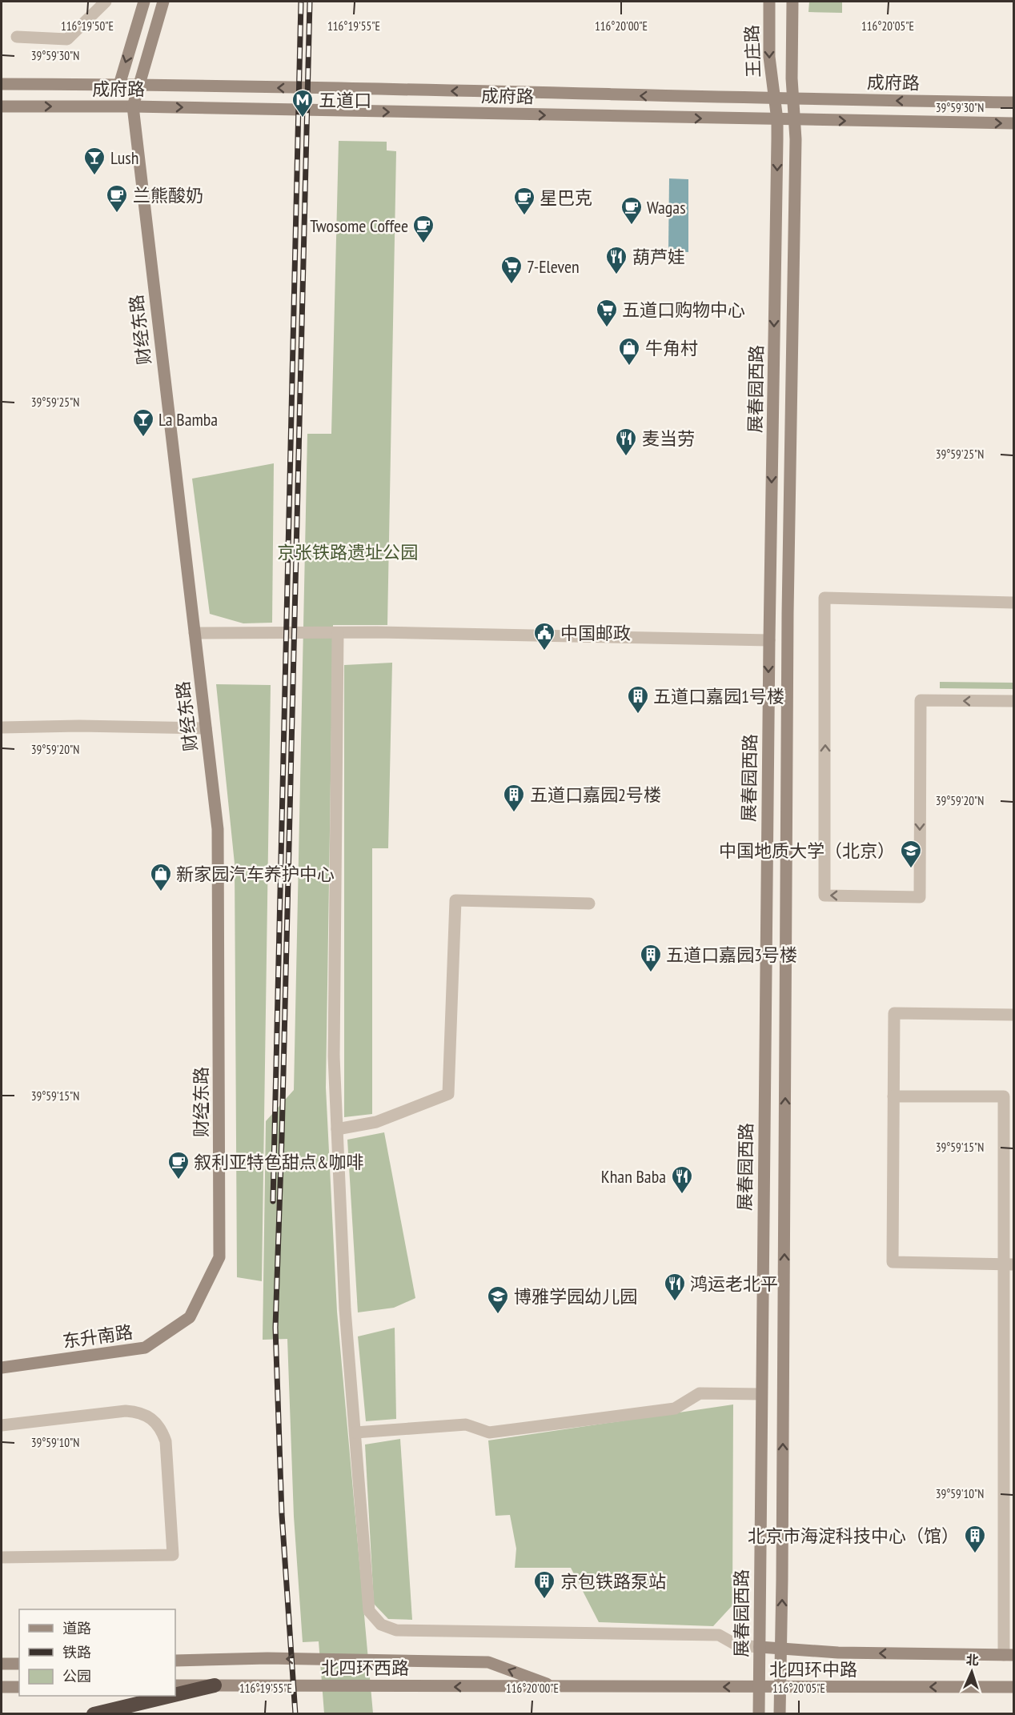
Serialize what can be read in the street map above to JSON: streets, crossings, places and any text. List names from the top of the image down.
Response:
{
  "streets": {
    "main road": [
      "王庄路",
      "成府路",
      "财经东路",
      "展春园西路",
      "东升南路",
      "北四环西路",
      "北四环中路"
    ]
  },
  "crossings": [
    ["王庄路", "成府路"],
    ["王庄路", "展春园西路"],
    ["成府路", "财经东路"],
    ["成府路", "展春园西路"],
    ["财经东路", "东升南路"],
    ["北四环西路", "北四环中路"]
  ],
  "one_way": ["王庄路"],
  "parks": ["京张铁路遗址公园"],
  "places": {
    "metro station": ["五道口"],
    "bar": ["Lush", "La Bamba"],
    "cafe": [
      "兰熊酸奶",
      "星巴克",
      "Wagas",
      "Twosome Coffee",
      "叙利亚特色甜点&咖啡"
    ],
    "restaurant": [
      "葫芦娃",
      "麦当劳",
      "Khan Baba",
      "鸿运老北平"
    ],
    "supermarket": ["7-Eleven", "五道口购物中心"],
    "shop": ["牛角村", "新家园汽车养护中心"],
    "public building": ["中国邮政"],
    "building": [
      "五道口嘉园1号楼",
      "五道口嘉园2号楼",
      "五道口嘉园3号楼",
      "北京市海淀科技中心（馆）",
      "京包铁路泵站"
    ],
    "school or university": ["中国地质大学（北京）", "博雅学园幼儿园"]
  },
  "legend": ["道路", "铁路", "公园"],
  "north": "top",
  "coordinates": [
    "116°19'50\"E",
    "116°19'55\"E",
    "116°20'00\"E",
    "116°20'05\"E",
    "39°59'30\"N",
    "39°59'25\"N",
    "39°59'20\"N",
    "39°59'15\"N",
    "39°59'10\"N"
  ]
}
